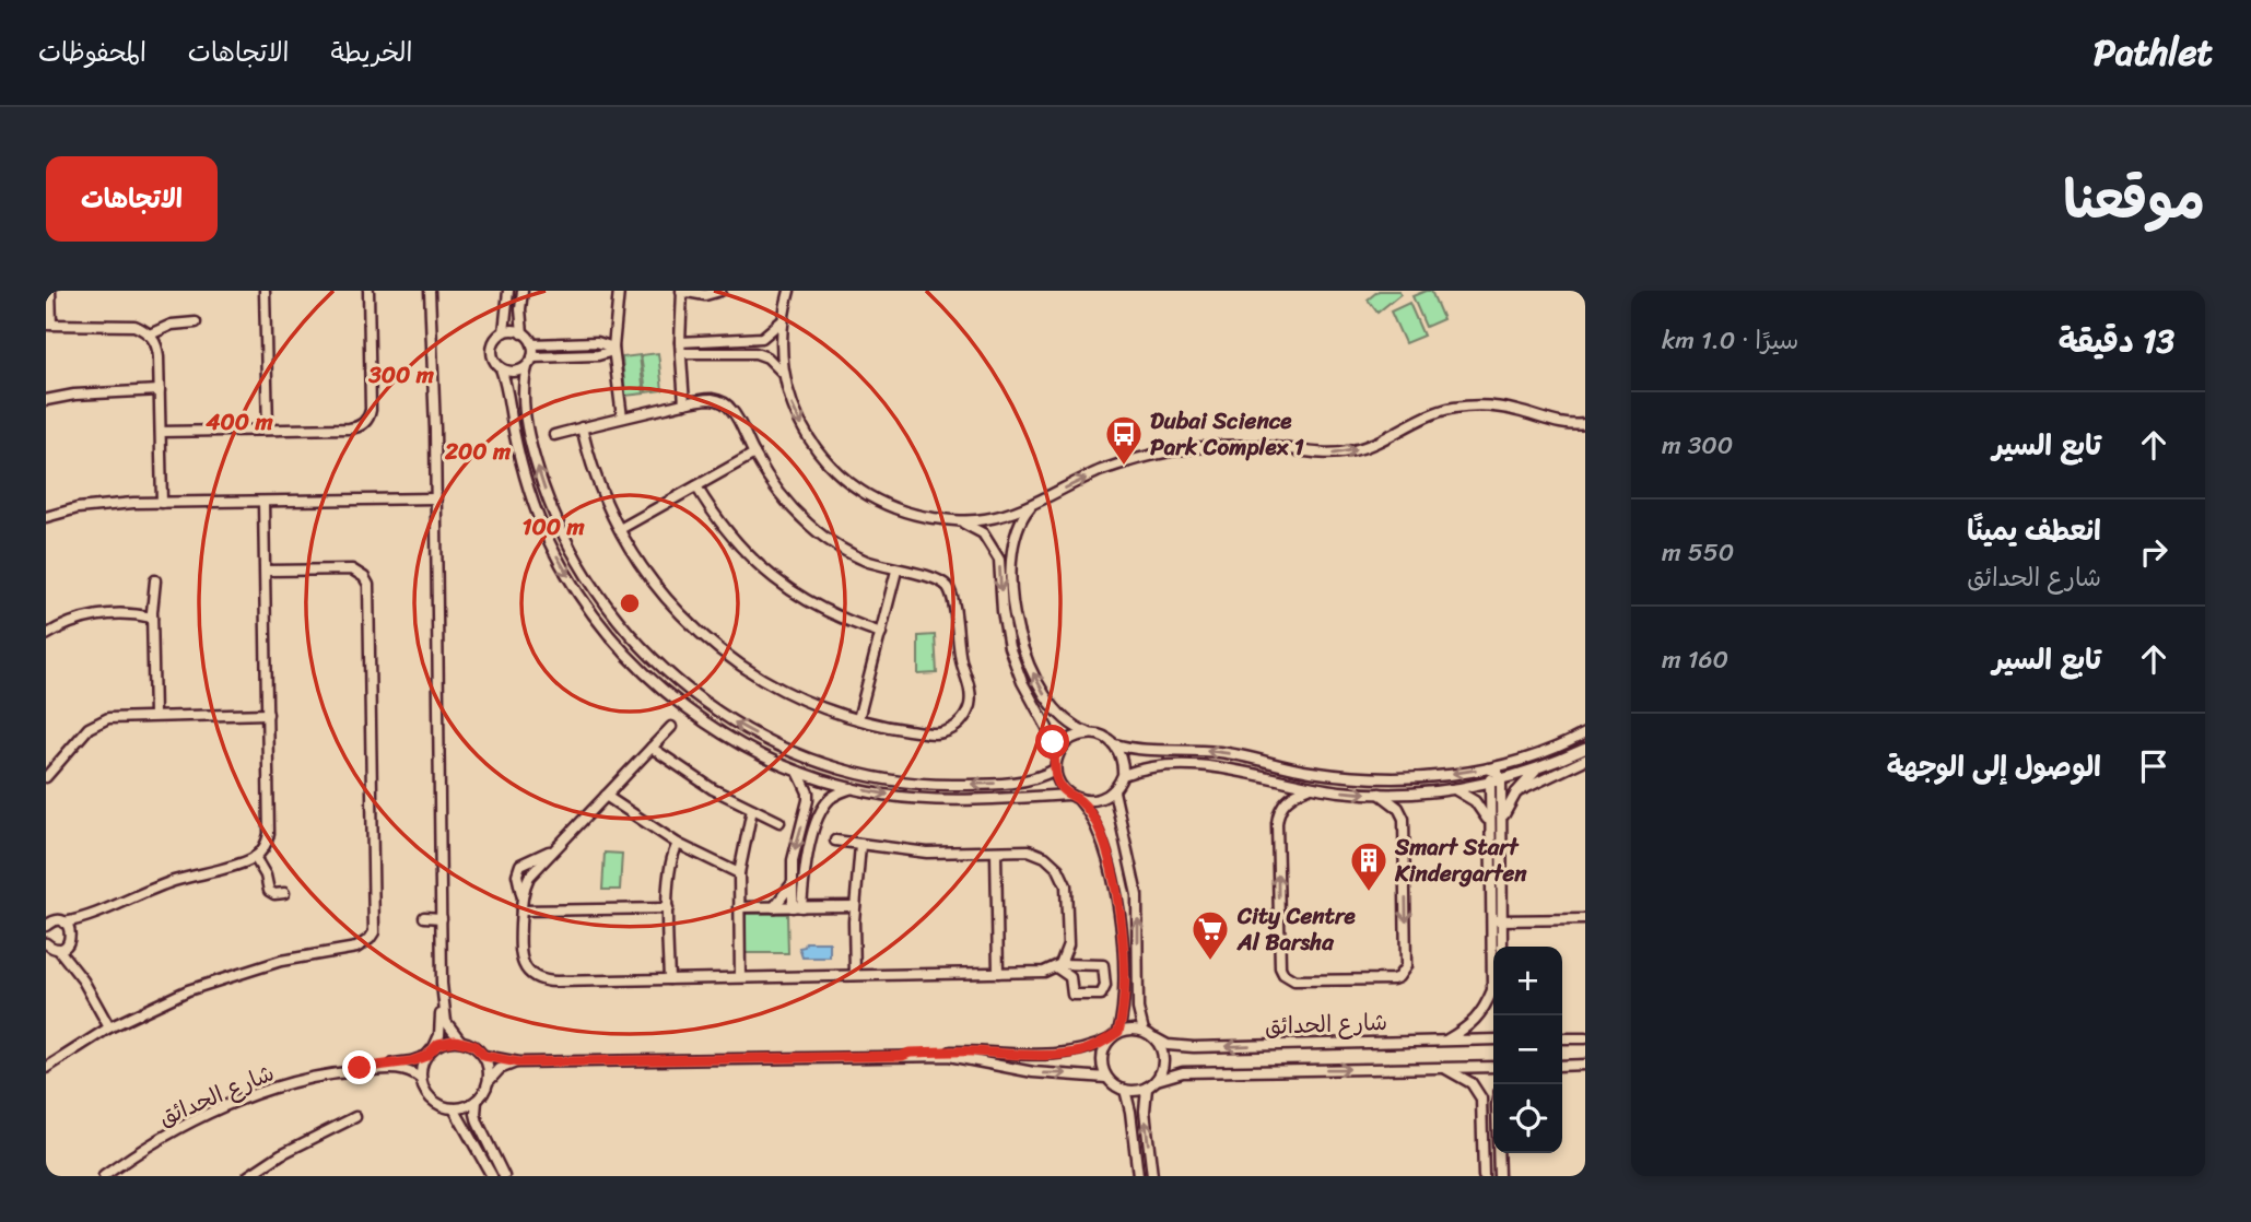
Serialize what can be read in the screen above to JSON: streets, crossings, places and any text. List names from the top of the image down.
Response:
{
  "streets": {
    "street": ["شارع الحدائق"]
  },
  "places": {
    "bus stop": ["Dubai Science Park Complex 1"],
    "building": ["Smart Start Kindergarten"],
    "supermarket": ["City Centre Al Barsha"]
  },
  "page": {
    "header": "Pathlet",
    "nav": ["الخريطة", "الاتجاهات", "المحفوظات"],
    "title": "موقعنا",
    "buttons": "الاتجاهات",
    "heading": ["13 دقيقة", "سيرًا · 1.0 km"],
    "list": [
      ["تابع السير", "300 m"],
      ["انعطف يمينًا", "شارع الحدائق", "550 m"],
      ["تابع السير", "160 m"],
      "الوصول إلى الوجهة"
    ],
    "map_buttons": ["+", "−"]
  },
  "rings": [
    "300 m",
    "400 m",
    "200 m",
    "100 m"
  ]
}
